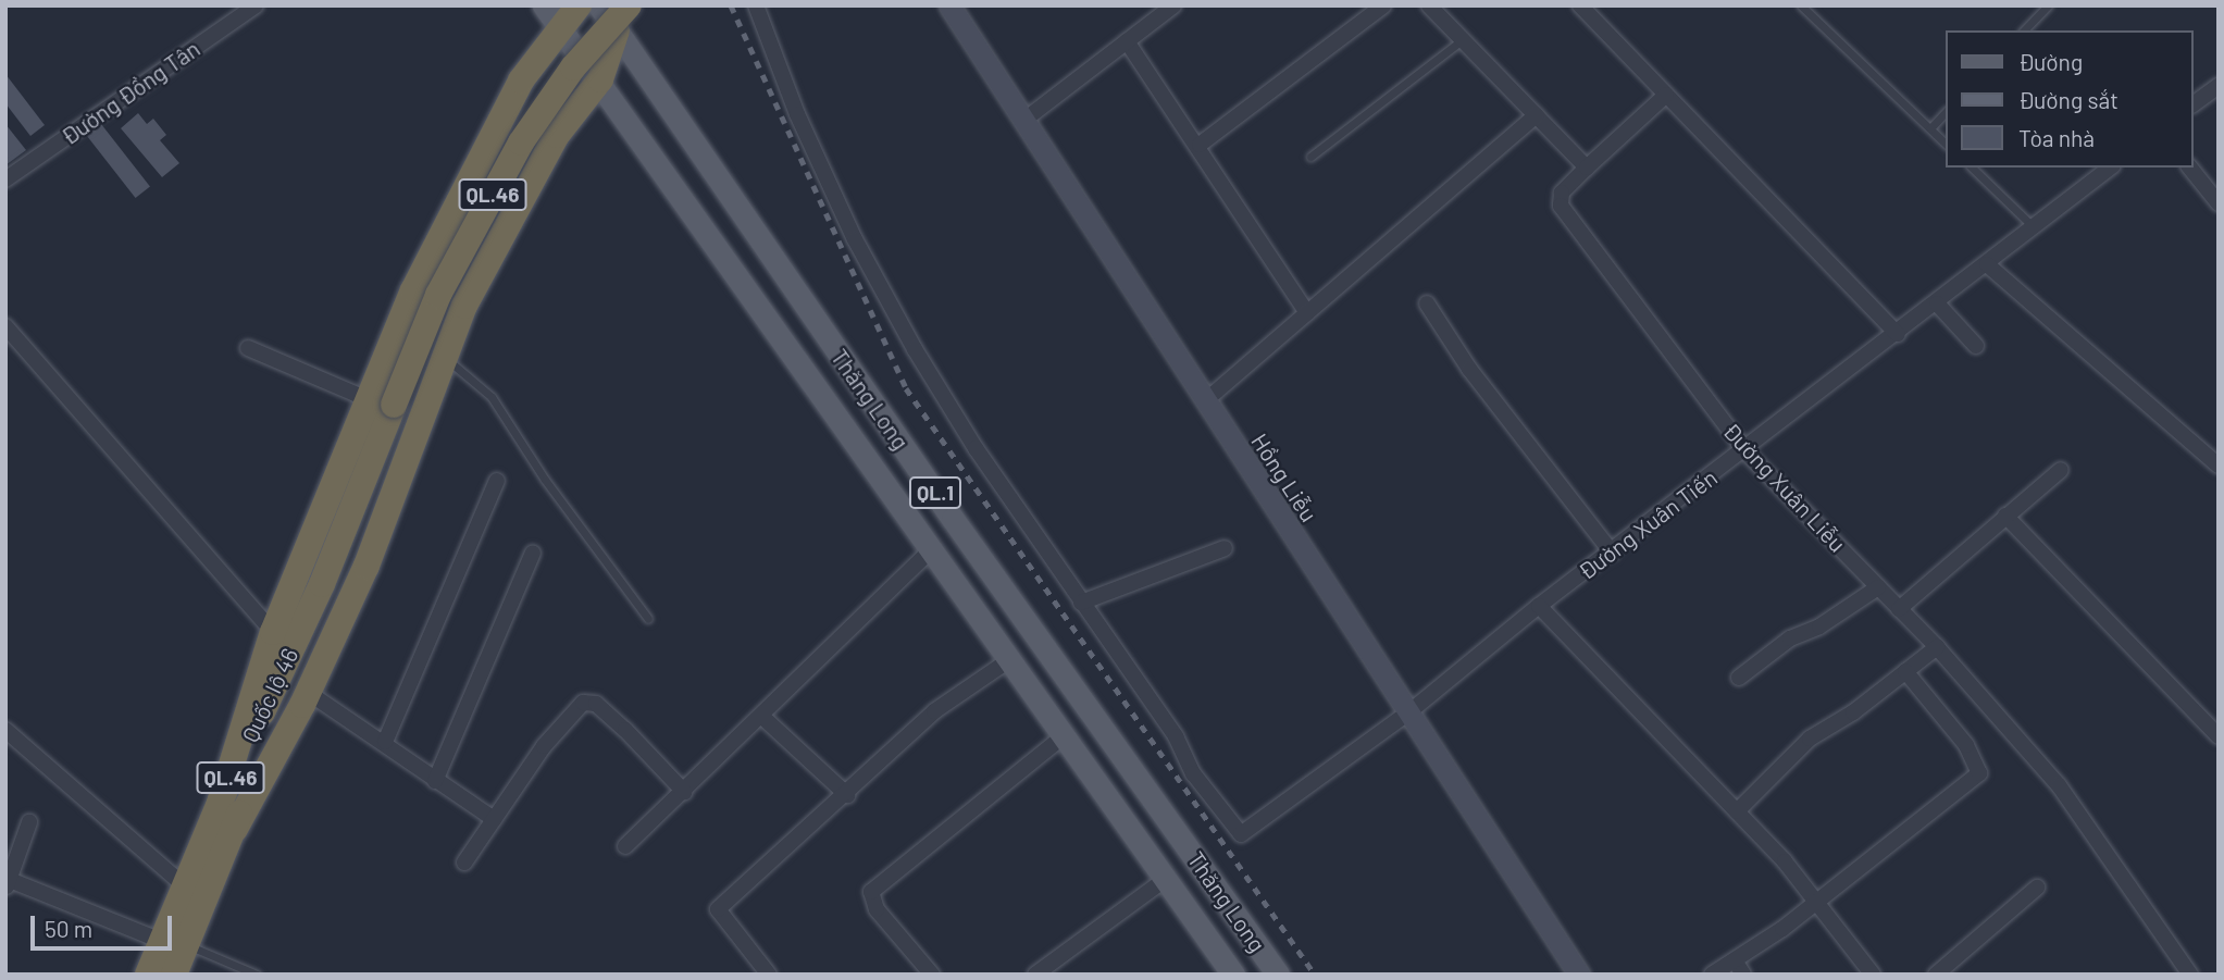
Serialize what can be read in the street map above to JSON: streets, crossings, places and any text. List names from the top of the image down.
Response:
{
  "streets": {
    "highway": ["QL.46", "Quốc lộ 46"],
    "main road": ["Thăng Long", "QL.1"],
    "street": [
      "Đường Đồng Tân",
      "Hồng Liễu",
      "Đường Xuân Liễu",
      "Đường Xuân Tiến"
    ]
  },
  "crossings": [
    ["Hồng Liễu", "Đường Xuân Tiến"],
    ["Đường Xuân Liễu", "Đường Xuân Tiến"]
  ],
  "legend": ["Đường", "Đường sắt", "Tòa nhà"],
  "scale_bar": "50 m"
}
